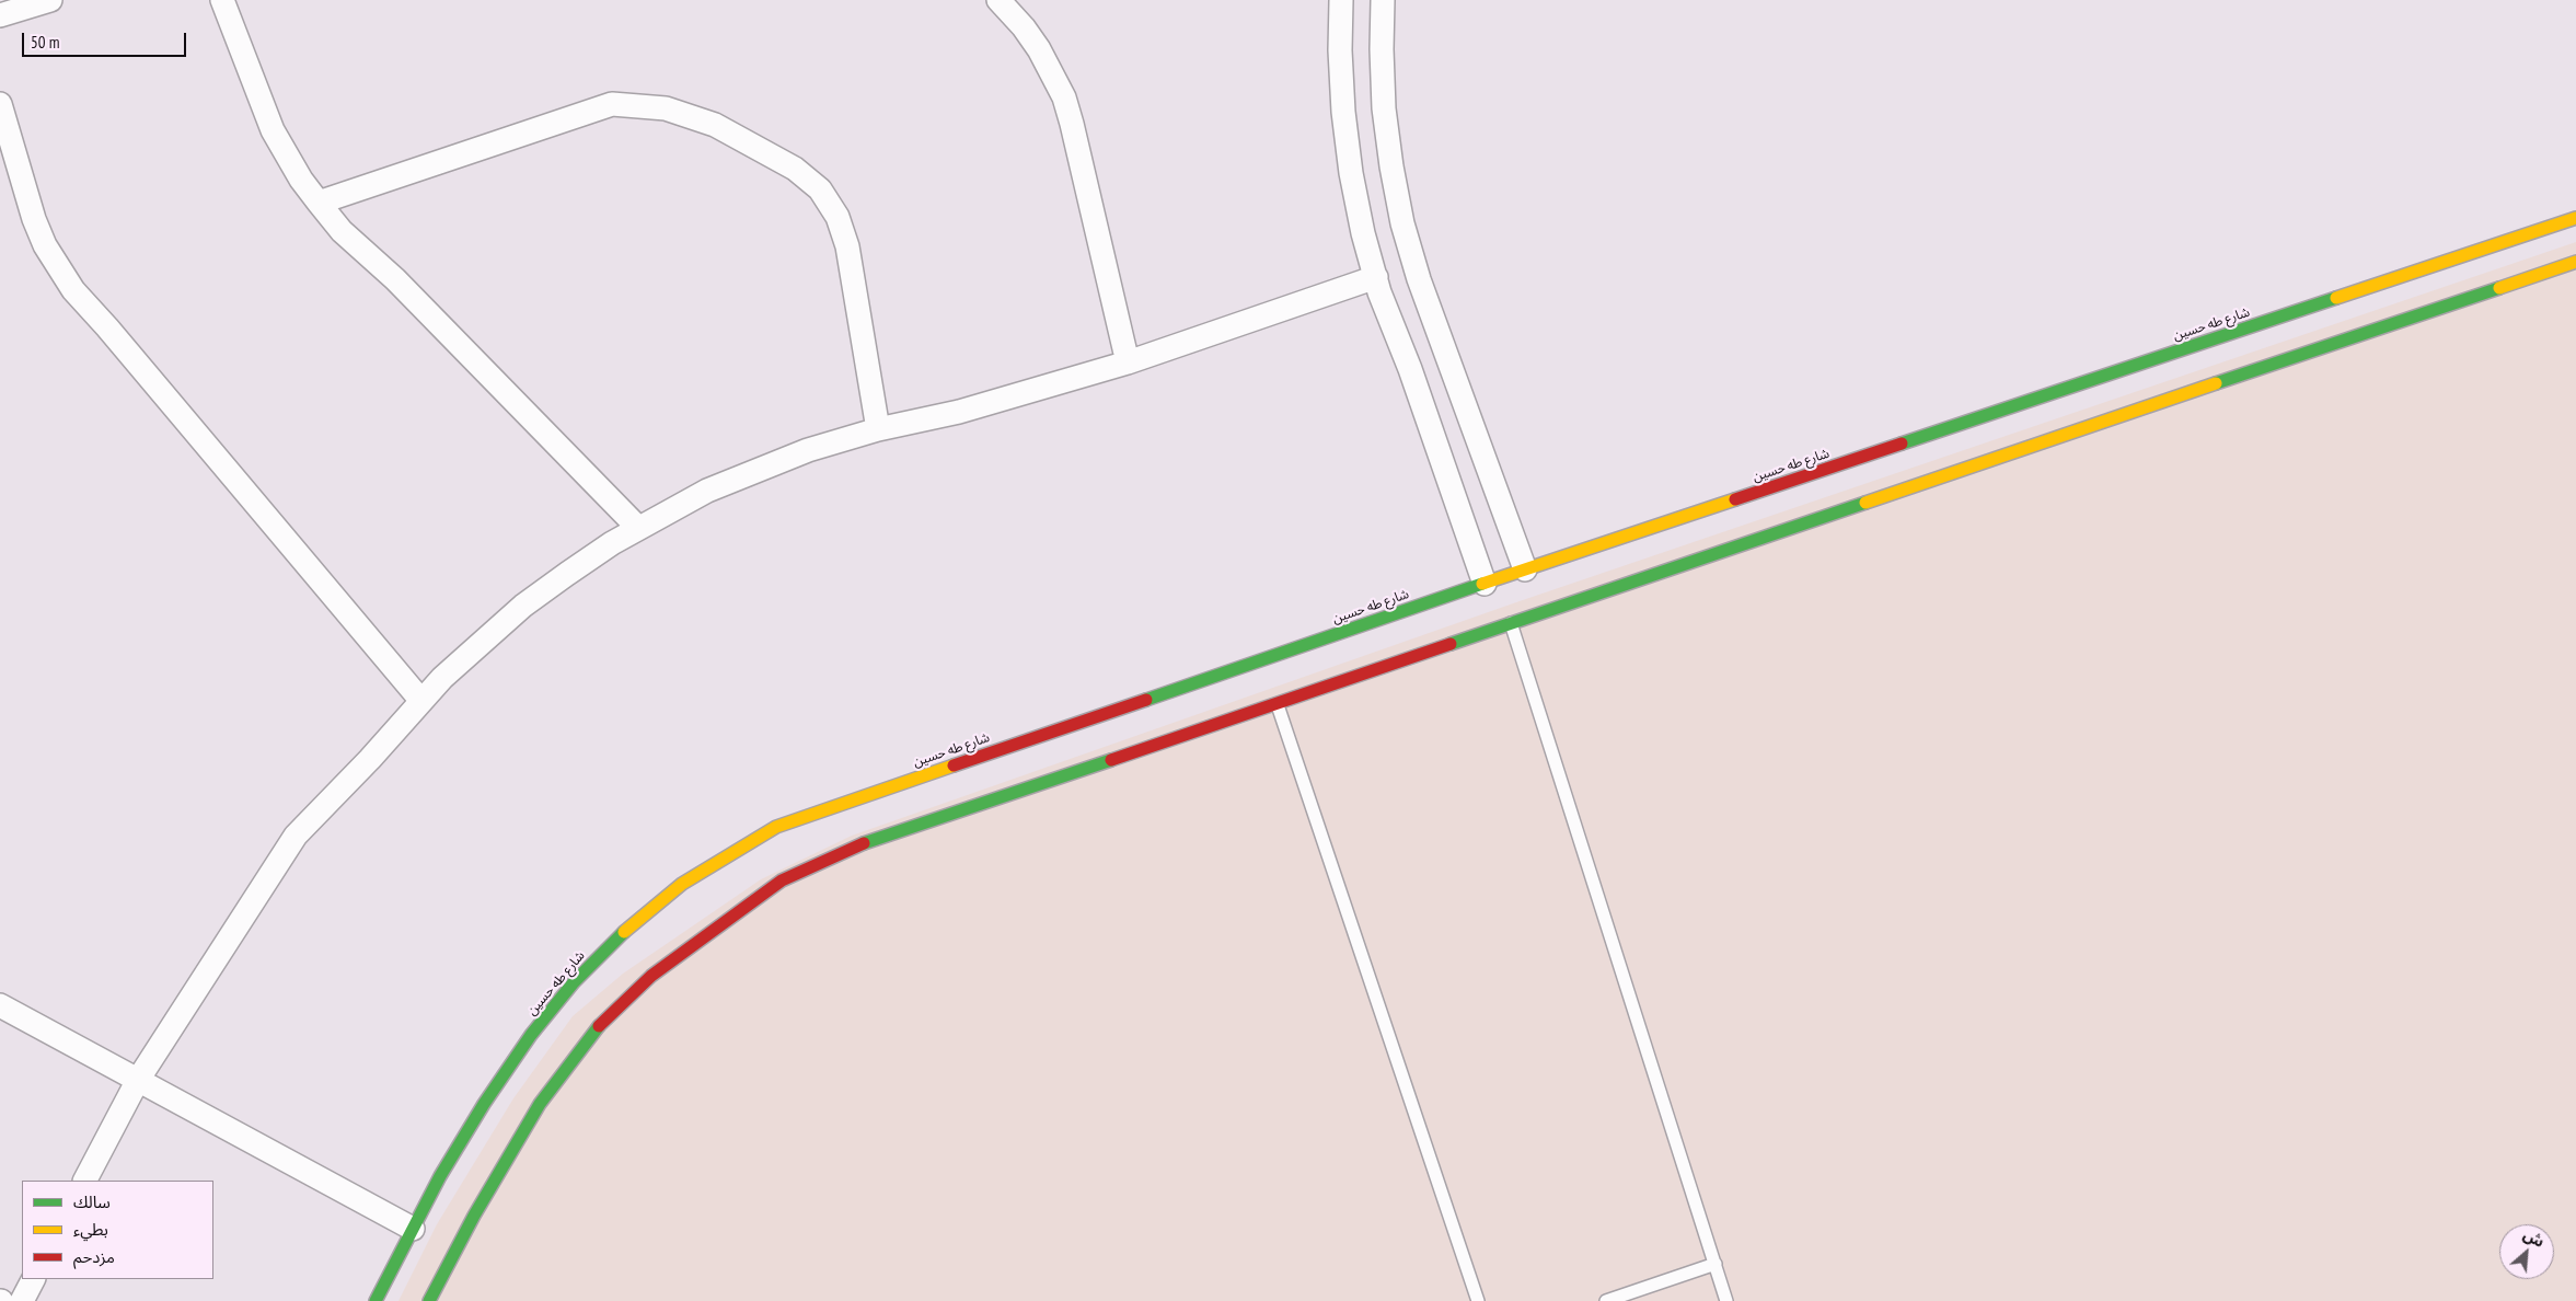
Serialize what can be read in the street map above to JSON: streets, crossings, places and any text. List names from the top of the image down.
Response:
{
  "streets": {
    "main road": ["شارع طه حسين"]
  },
  "legend": ["سالك", "بطيء", "مزدحم"],
  "scale_bar": "50 m",
  "north": "top right"
}
